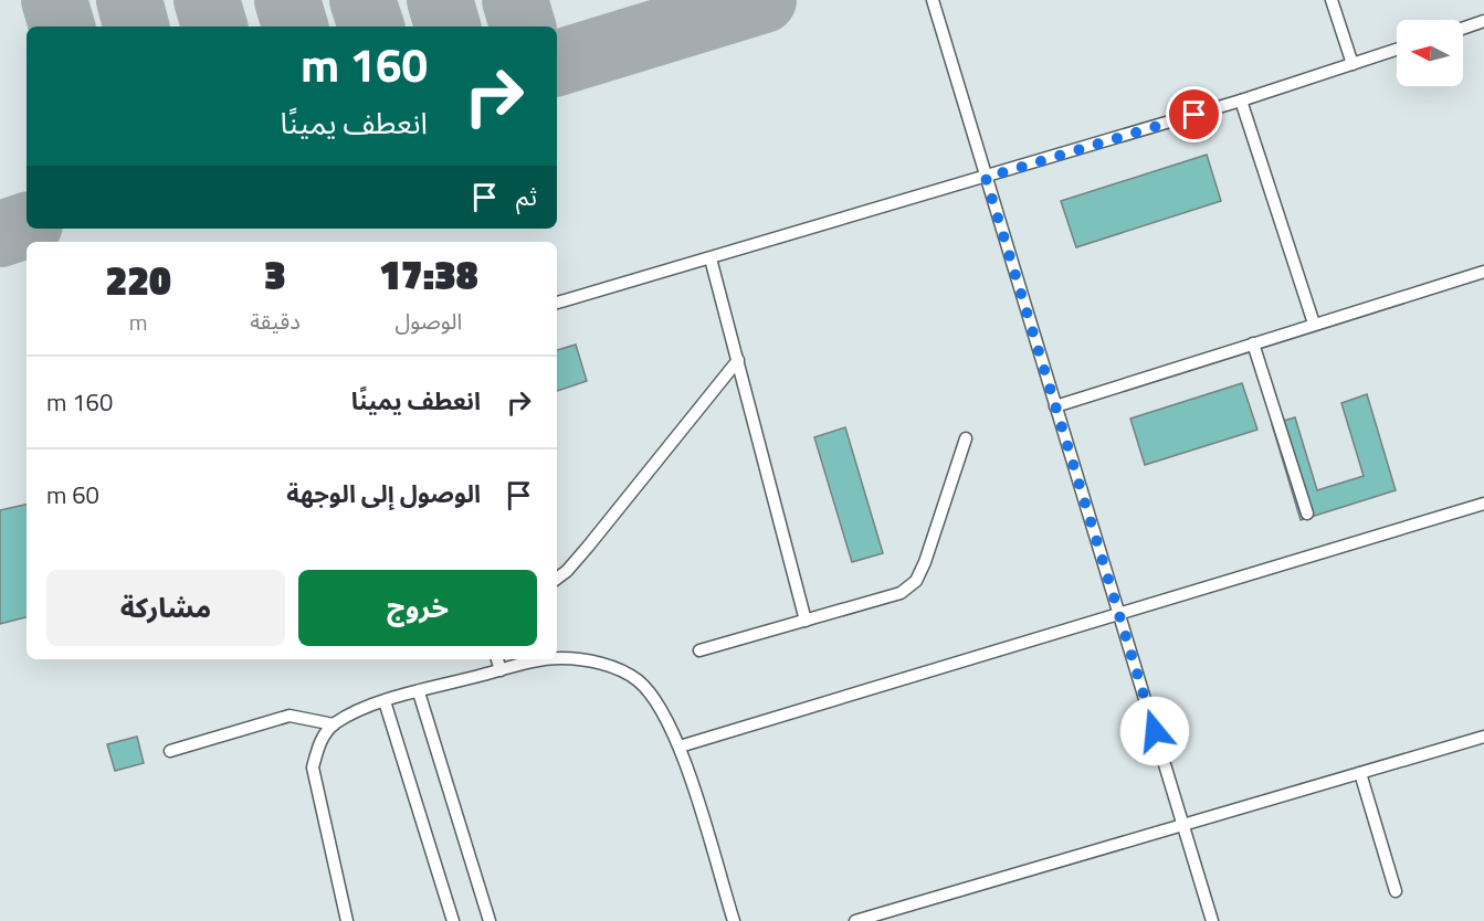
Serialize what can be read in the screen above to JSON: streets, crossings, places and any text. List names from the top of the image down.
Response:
{
  "north": "left",
  "page": {
    "turn": ["160 m", "انعطف يمينًا"],
    "then": "ثم",
    "eta": [
      "17:38",
      "الوصول",
      "3",
      "دقيقة",
      "220",
      "m"
    ],
    "list": [
      {
        "name": "انعطف يمينًا",
        "value": "160 m"
      },
      {
        "name": "الوصول إلى الوجهة",
        "value": "60 m"
      }
    ],
    "buttons": ["خروج", "مشاركة"]
  }
}
